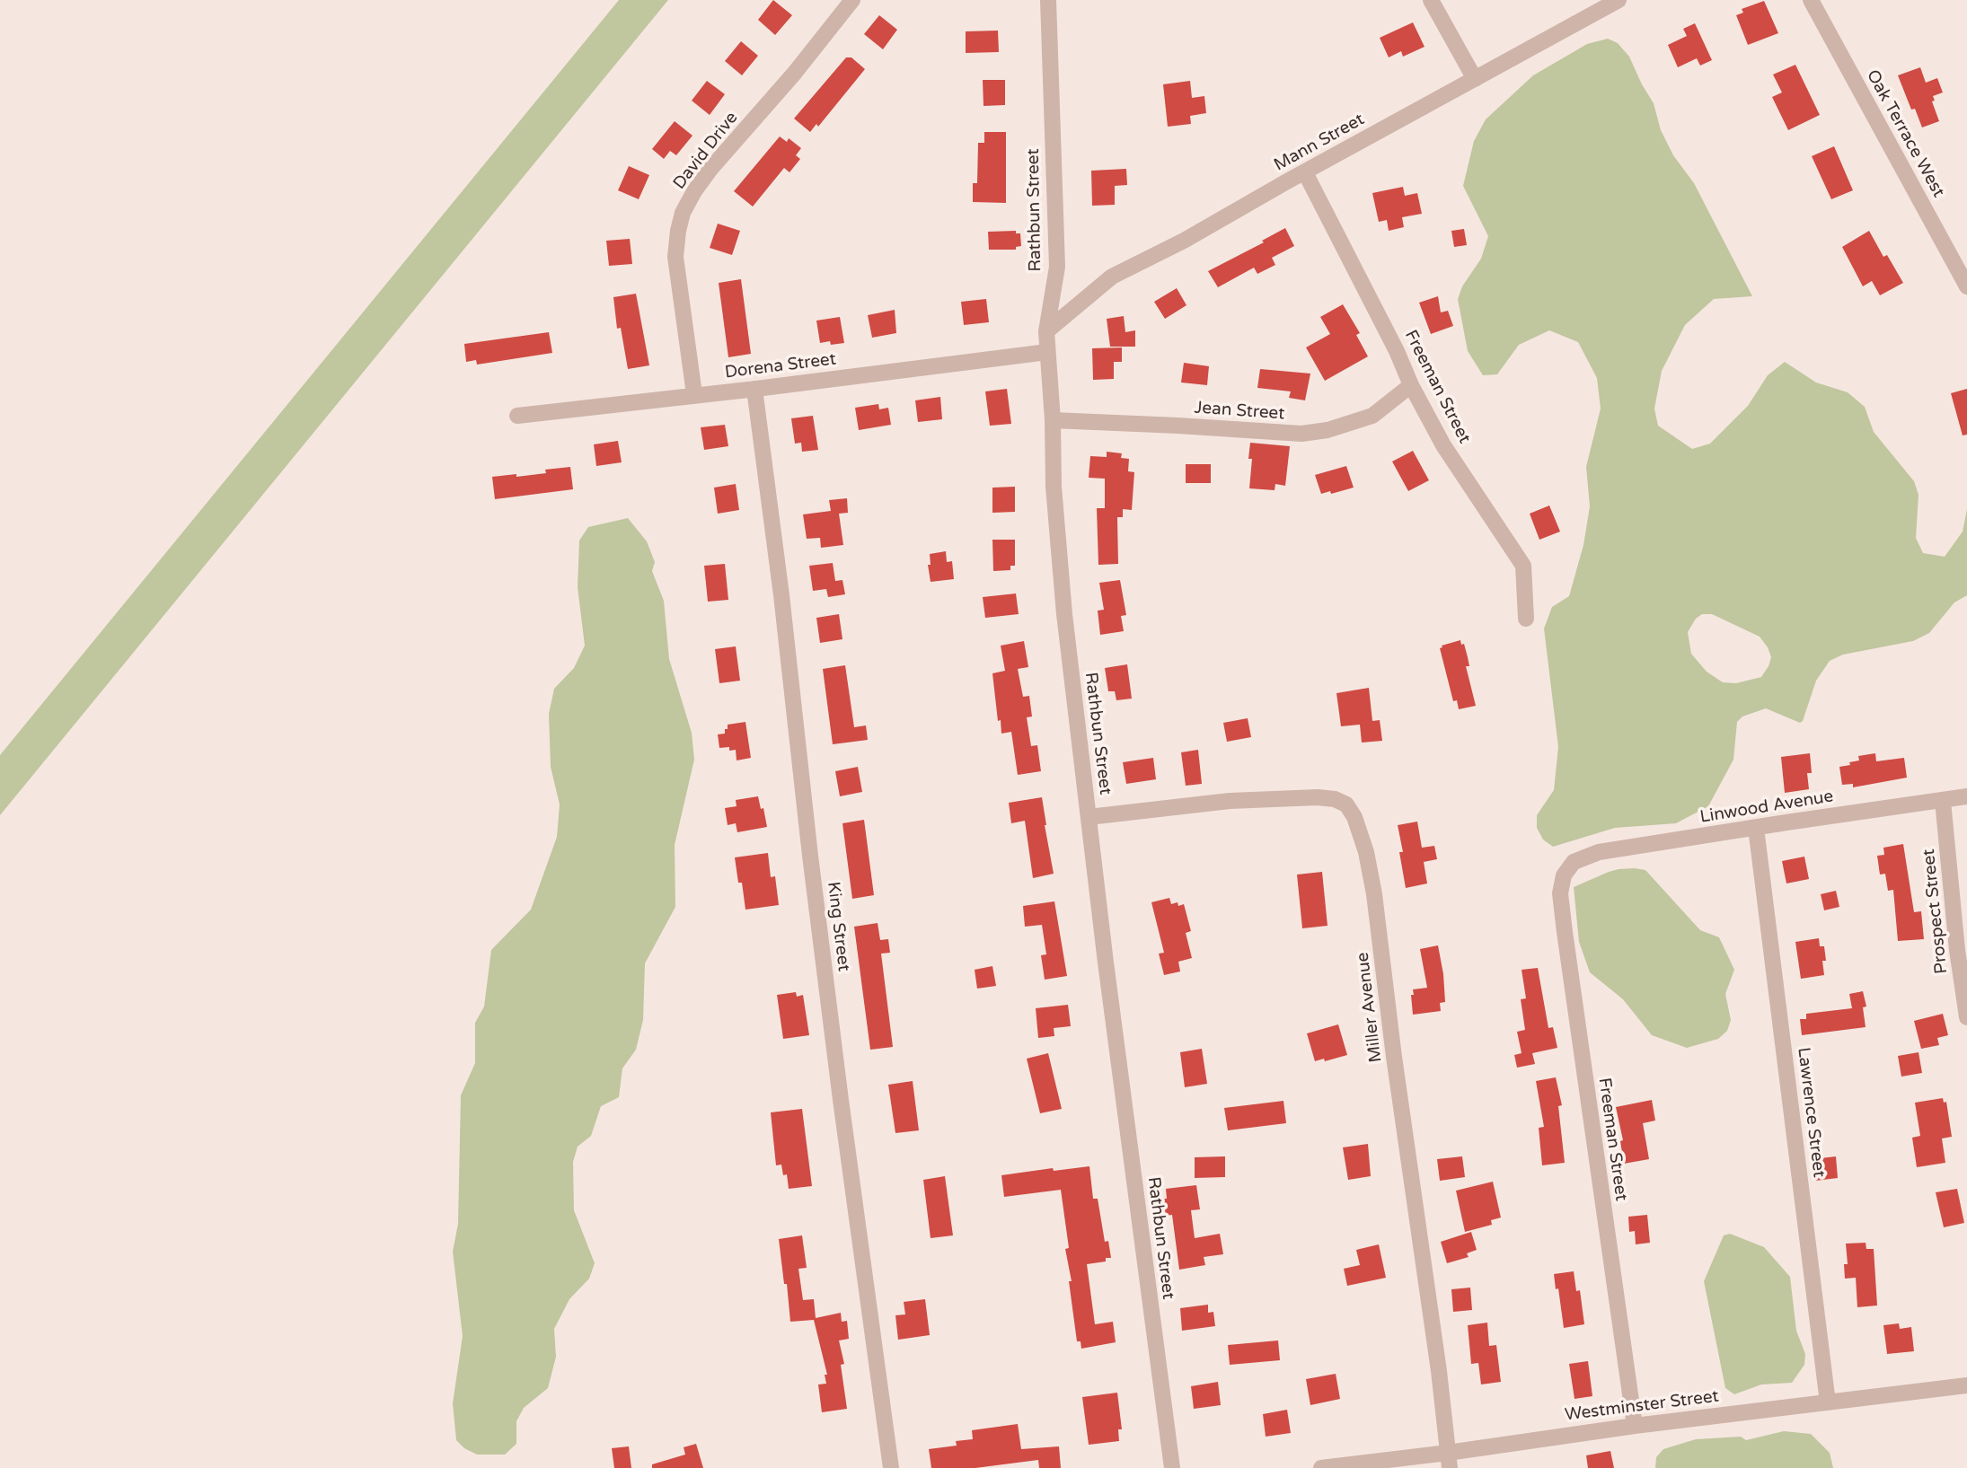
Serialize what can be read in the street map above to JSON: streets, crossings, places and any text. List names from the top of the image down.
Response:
{
  "streets": {
    "street": [
      "Oak Terrace West",
      "Mann Street",
      "David Drive",
      "Rathbun Street",
      "Dorena Street",
      "Freeman Street",
      "Jean Street",
      "Linwood Avenue",
      "Prospect Street",
      "King Street",
      "Miller Avenue",
      "Lawrence Street",
      "Westminster Street"
    ]
  },
  "crossings": [
    ["Mann Street", "Rathbun Street"],
    ["Mann Street", "Freeman Street"],
    ["David Drive", "Dorena Street"],
    ["Rathbun Street", "Dorena Street"],
    ["Rathbun Street", "Jean Street"],
    ["Rathbun Street", "Miller Avenue"],
    ["Dorena Street", "King Street"],
    ["Freeman Street", "Jean Street"],
    ["Freeman Street", "Linwood Avenue"],
    ["Freeman Street", "Westminster Street"],
    ["Linwood Avenue", "Prospect Street"],
    ["Linwood Avenue", "Lawrence Street"],
    ["Miller Avenue", "Westminster Street"],
    ["Lawrence Street", "Westminster Street"]
  ]
}
